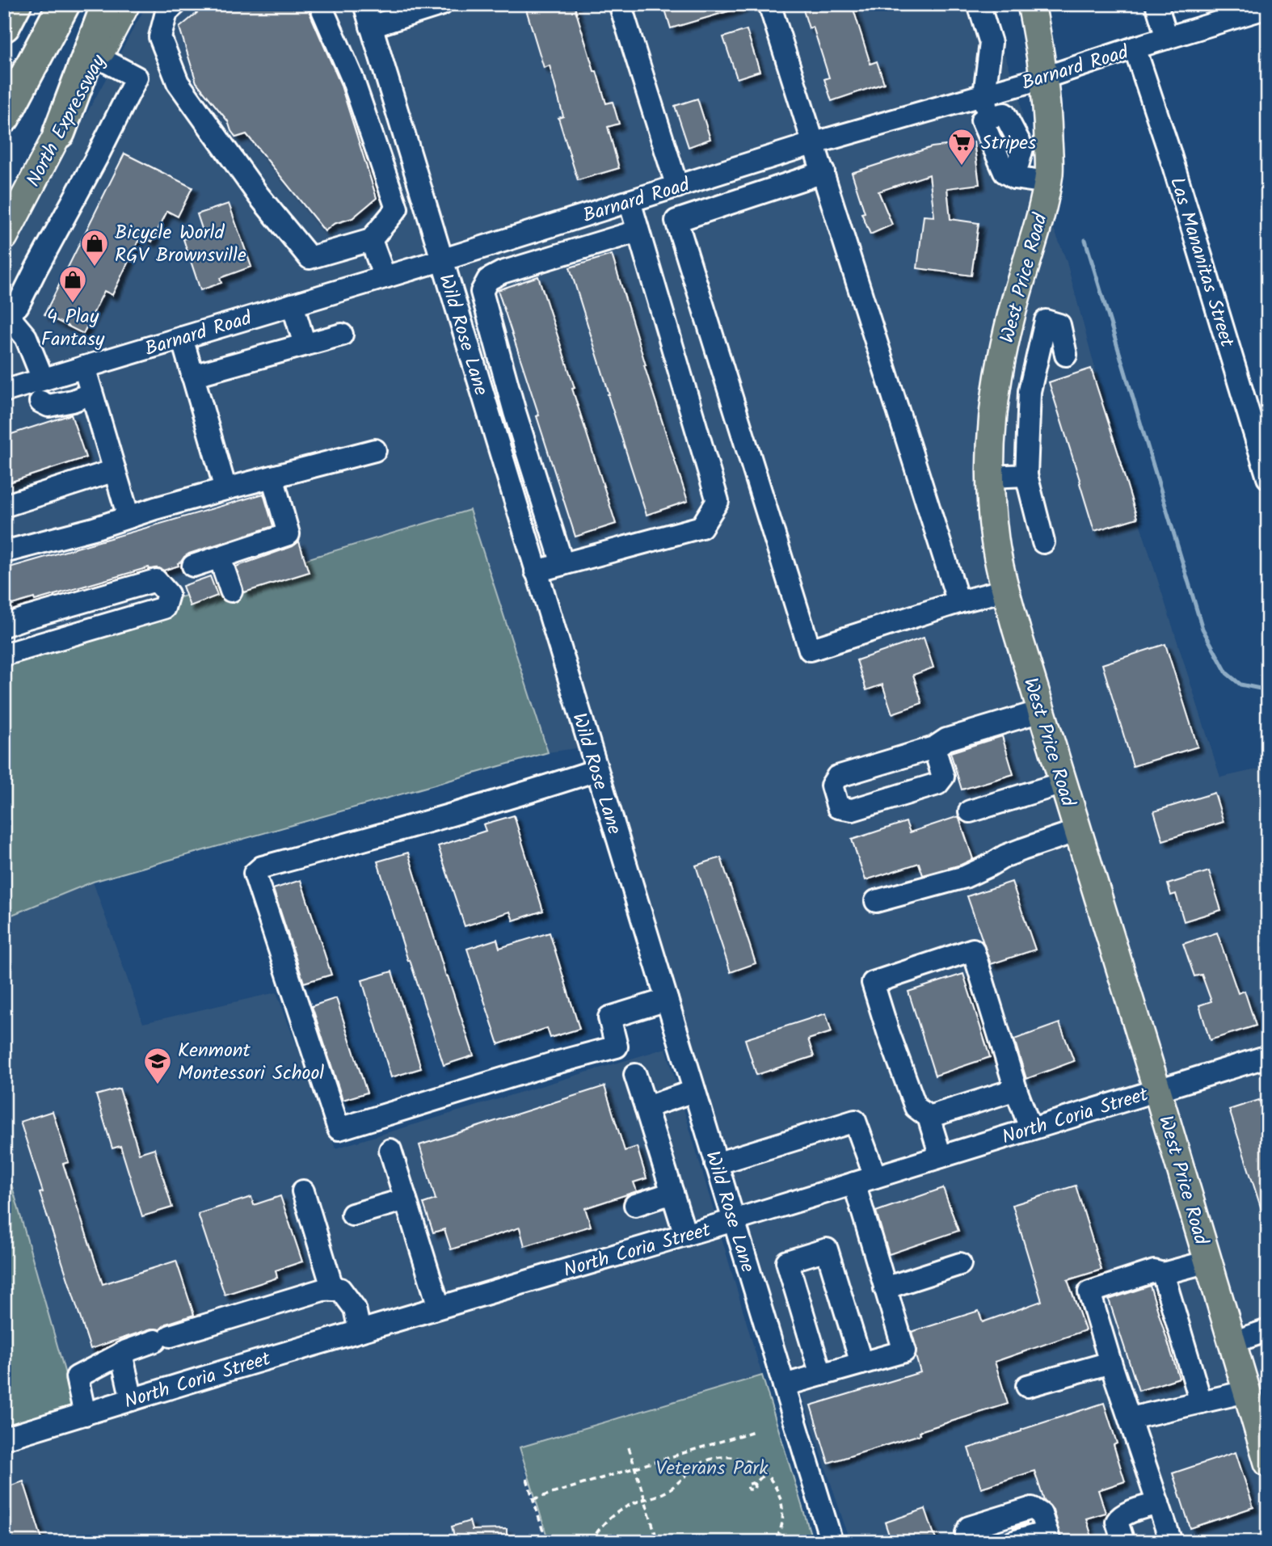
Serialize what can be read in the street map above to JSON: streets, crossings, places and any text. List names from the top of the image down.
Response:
{
  "streets": {
    "main road": ["North Expressway", "West Price Road"],
    "street": [
      "Barnard Road",
      "Las Mananitas Street",
      "Wild Rose Lane",
      "North Coria Street"
    ]
  },
  "crossings": [
    ["Barnard Road", "Las Mananitas Street"],
    ["Barnard Road", "West Price Road"],
    ["Barnard Road", "Wild Rose Lane"],
    ["West Price Road", "North Coria Street"],
    ["Wild Rose Lane", "North Coria Street"]
  ],
  "parks": ["Veterans Park"],
  "places": {
    "supermarket": ["Stripes"],
    "shop": ["Bicycle World RGV Brownsville", "4 Play Fantasy"],
    "school or university": ["Kenmont Montessori School"]
  }
}
